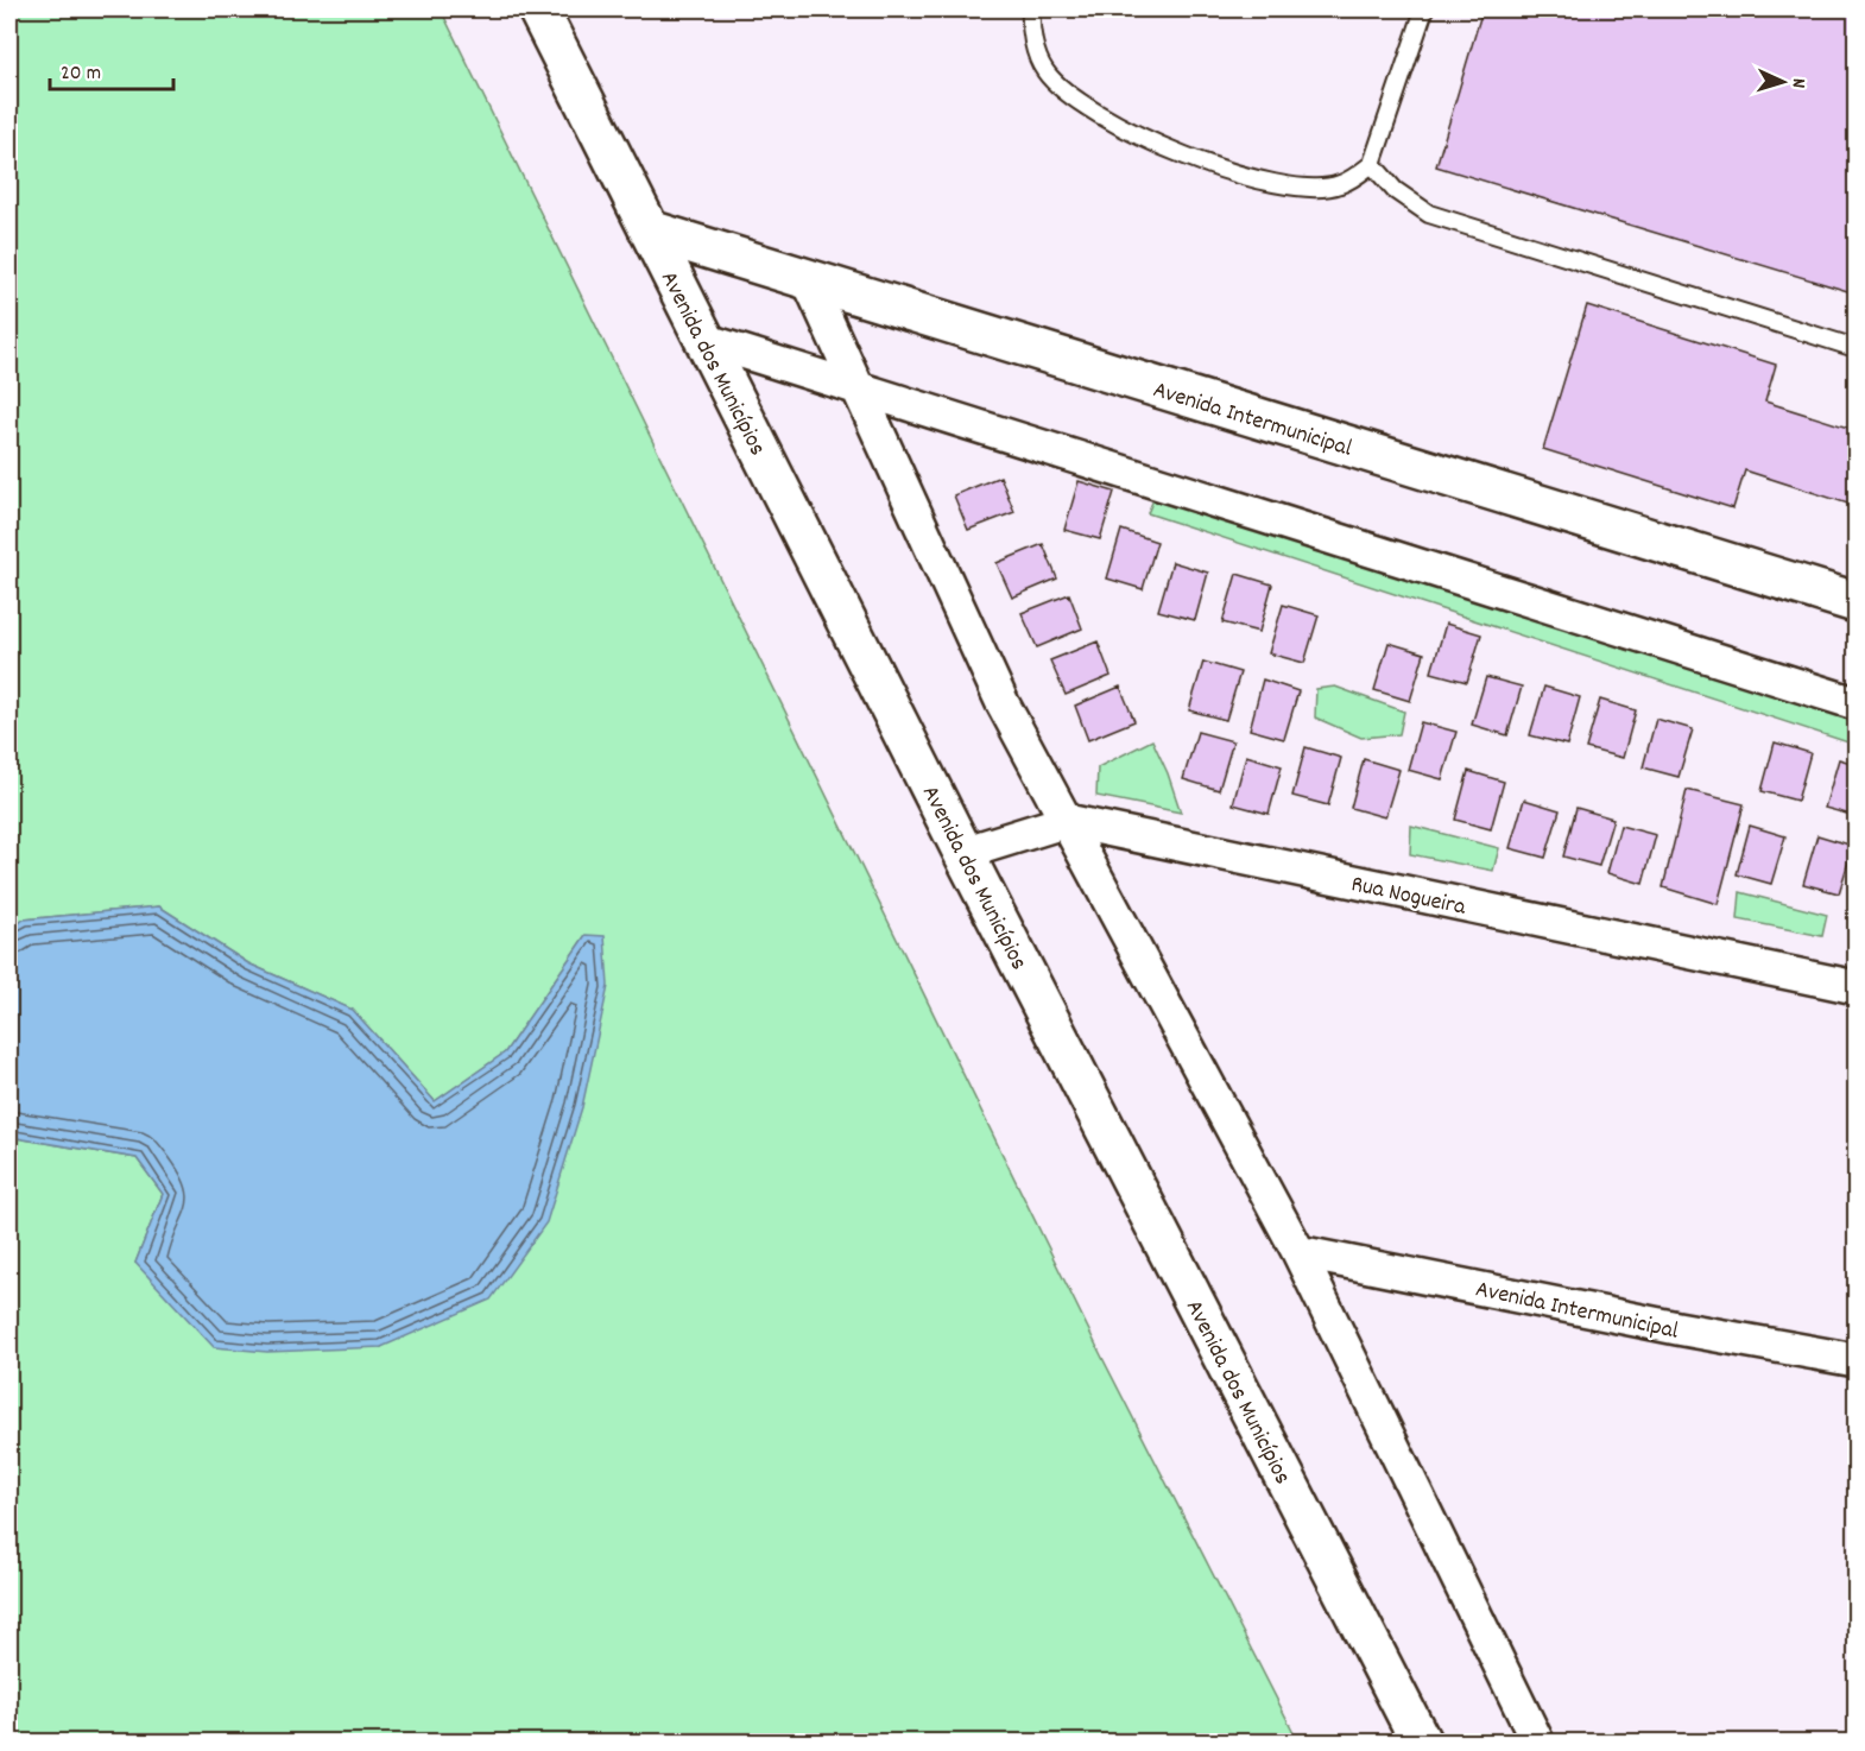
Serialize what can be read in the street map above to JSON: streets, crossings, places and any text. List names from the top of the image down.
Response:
{
  "streets": {
    "main road": ["Avenida dos Municípios", "Avenida Intermunicipal"],
    "street": ["Rua Nogueira"]
  },
  "crossings": [
    ["Avenida dos Municípios", "Avenida Intermunicipal"],
    ["Avenida dos Municípios", "Rua Nogueira"]
  ],
  "scale_bar": "20 m",
  "north": "right"
}
